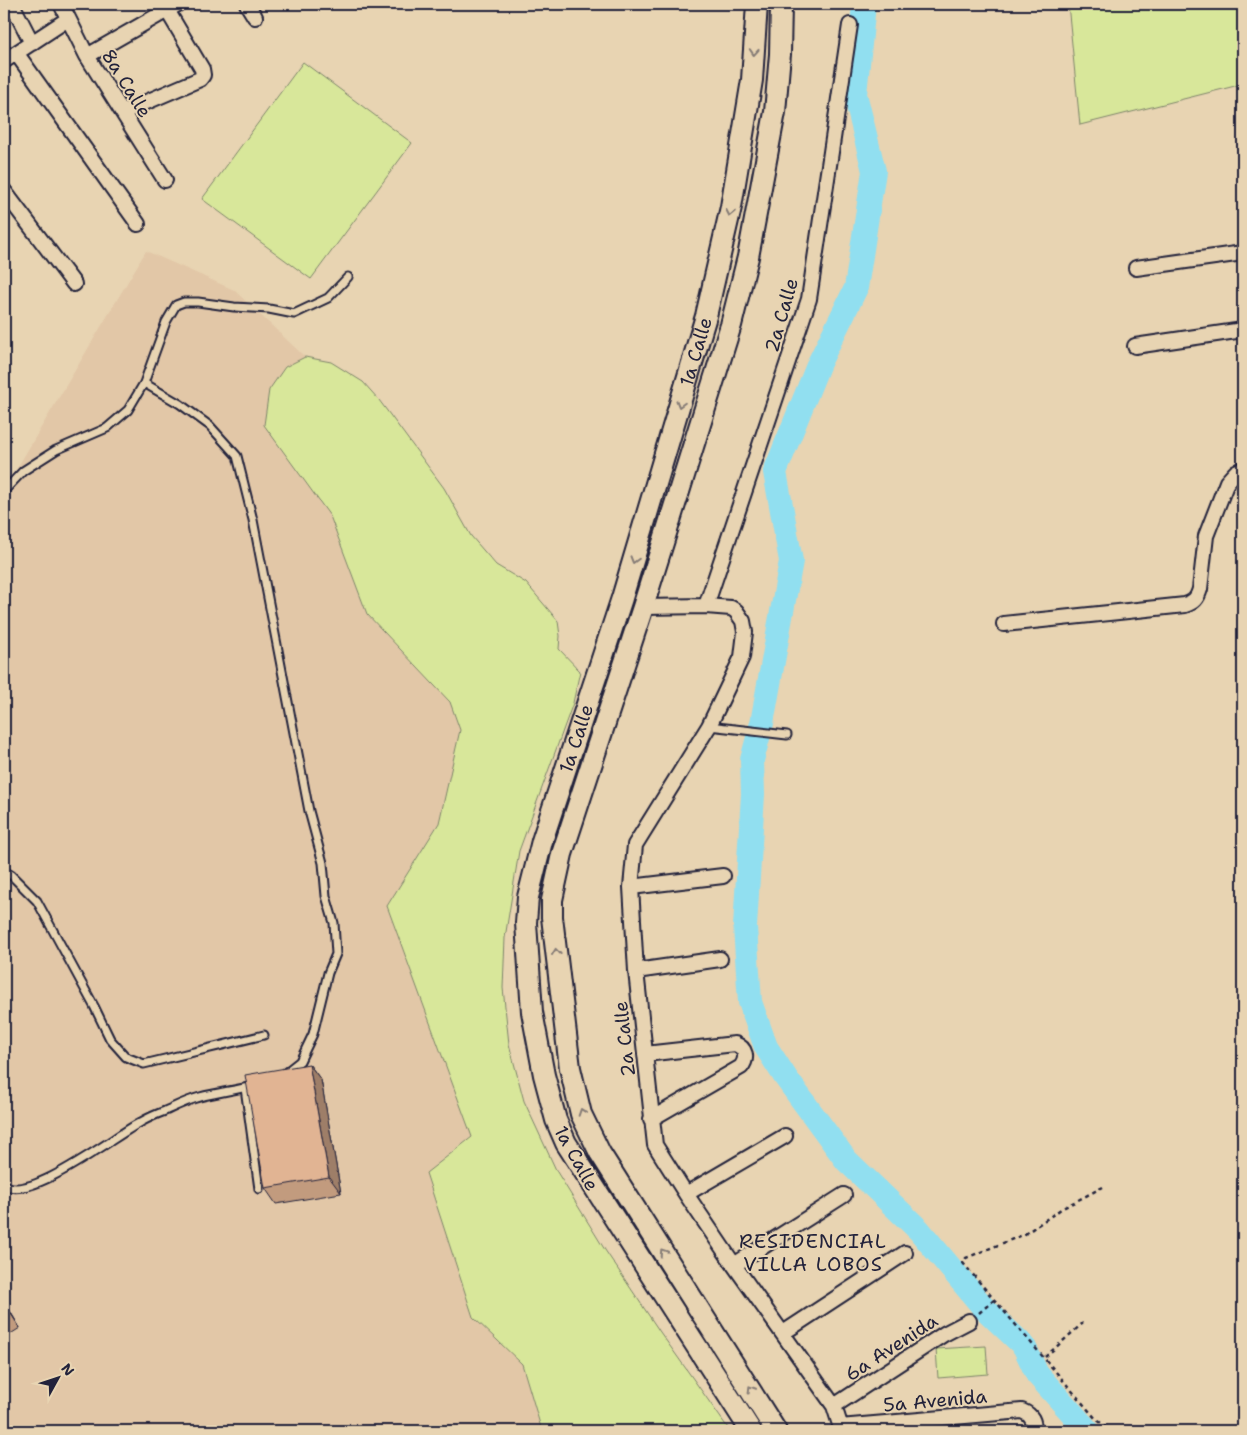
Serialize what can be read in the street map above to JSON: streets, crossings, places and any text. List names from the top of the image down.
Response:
{
  "streets": {
    "main road": ["1a Calle"],
    "street": [
      "8a Calle",
      "2a Calle",
      "6a Avenida",
      "5a Avenida"
    ]
  },
  "crossings": [
    ["2a Calle", "6a Avenida"],
    ["2a Calle", "5a Avenida"]
  ],
  "districts": ["RESIDENCIAL VILLA LOBOS"],
  "north": "top right"
}
